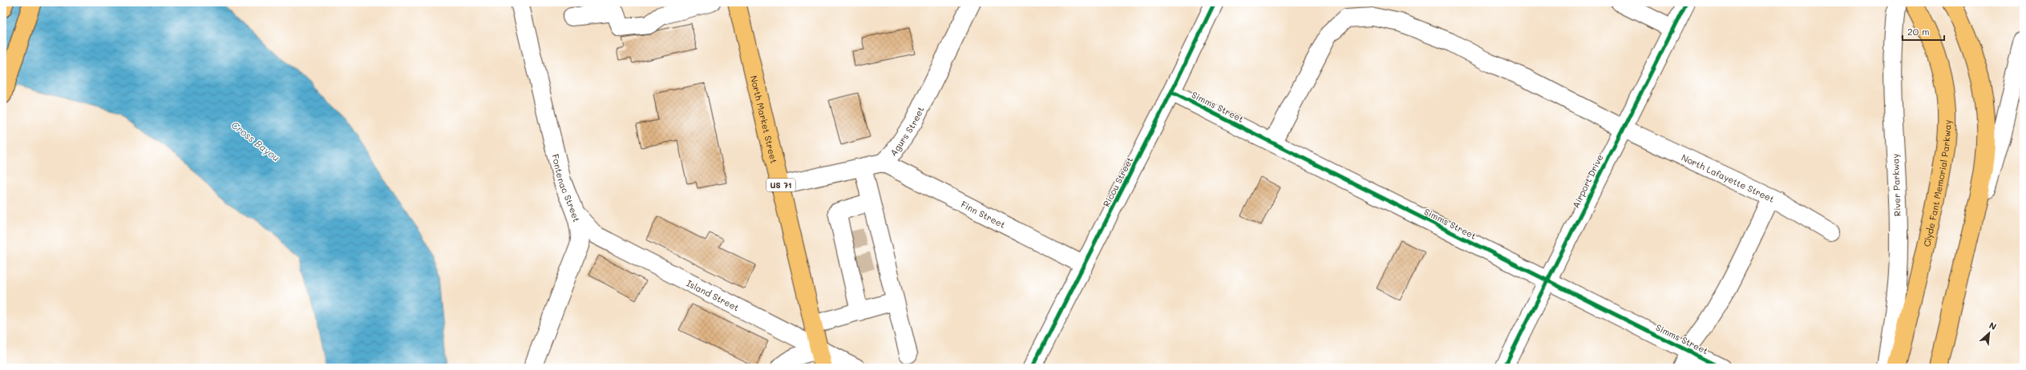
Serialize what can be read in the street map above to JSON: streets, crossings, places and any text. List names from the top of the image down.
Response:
{
  "streets": {
    "main road": ["North Market Street", "Clyde Fant Memorial Parkway", "US 71"],
    "street": [
      "Simms Street",
      "Agurs Street",
      "North Lafayette Street",
      "Airport Drive",
      "Ricou Street",
      "River Parkway",
      "Fontenac Street",
      "Finn Street",
      "Island Street"
    ]
  },
  "crossings": [
    ["Simms Street", "North Lafayette Street"],
    ["Simms Street", "Airport Drive"],
    ["Simms Street", "Ricou Street"],
    ["North Market Street", "Agurs Street"],
    ["North Market Street", "Island Street"],
    ["Agurs Street", "Finn Street"],
    ["North Lafayette Street", "Airport Drive"],
    ["Ricou Street", "Finn Street"],
    ["Fontenac Street", "Island Street"]
  ],
  "water": ["Cross Bayou"],
  "scale_bar": "20 m",
  "north": "top right"
}
